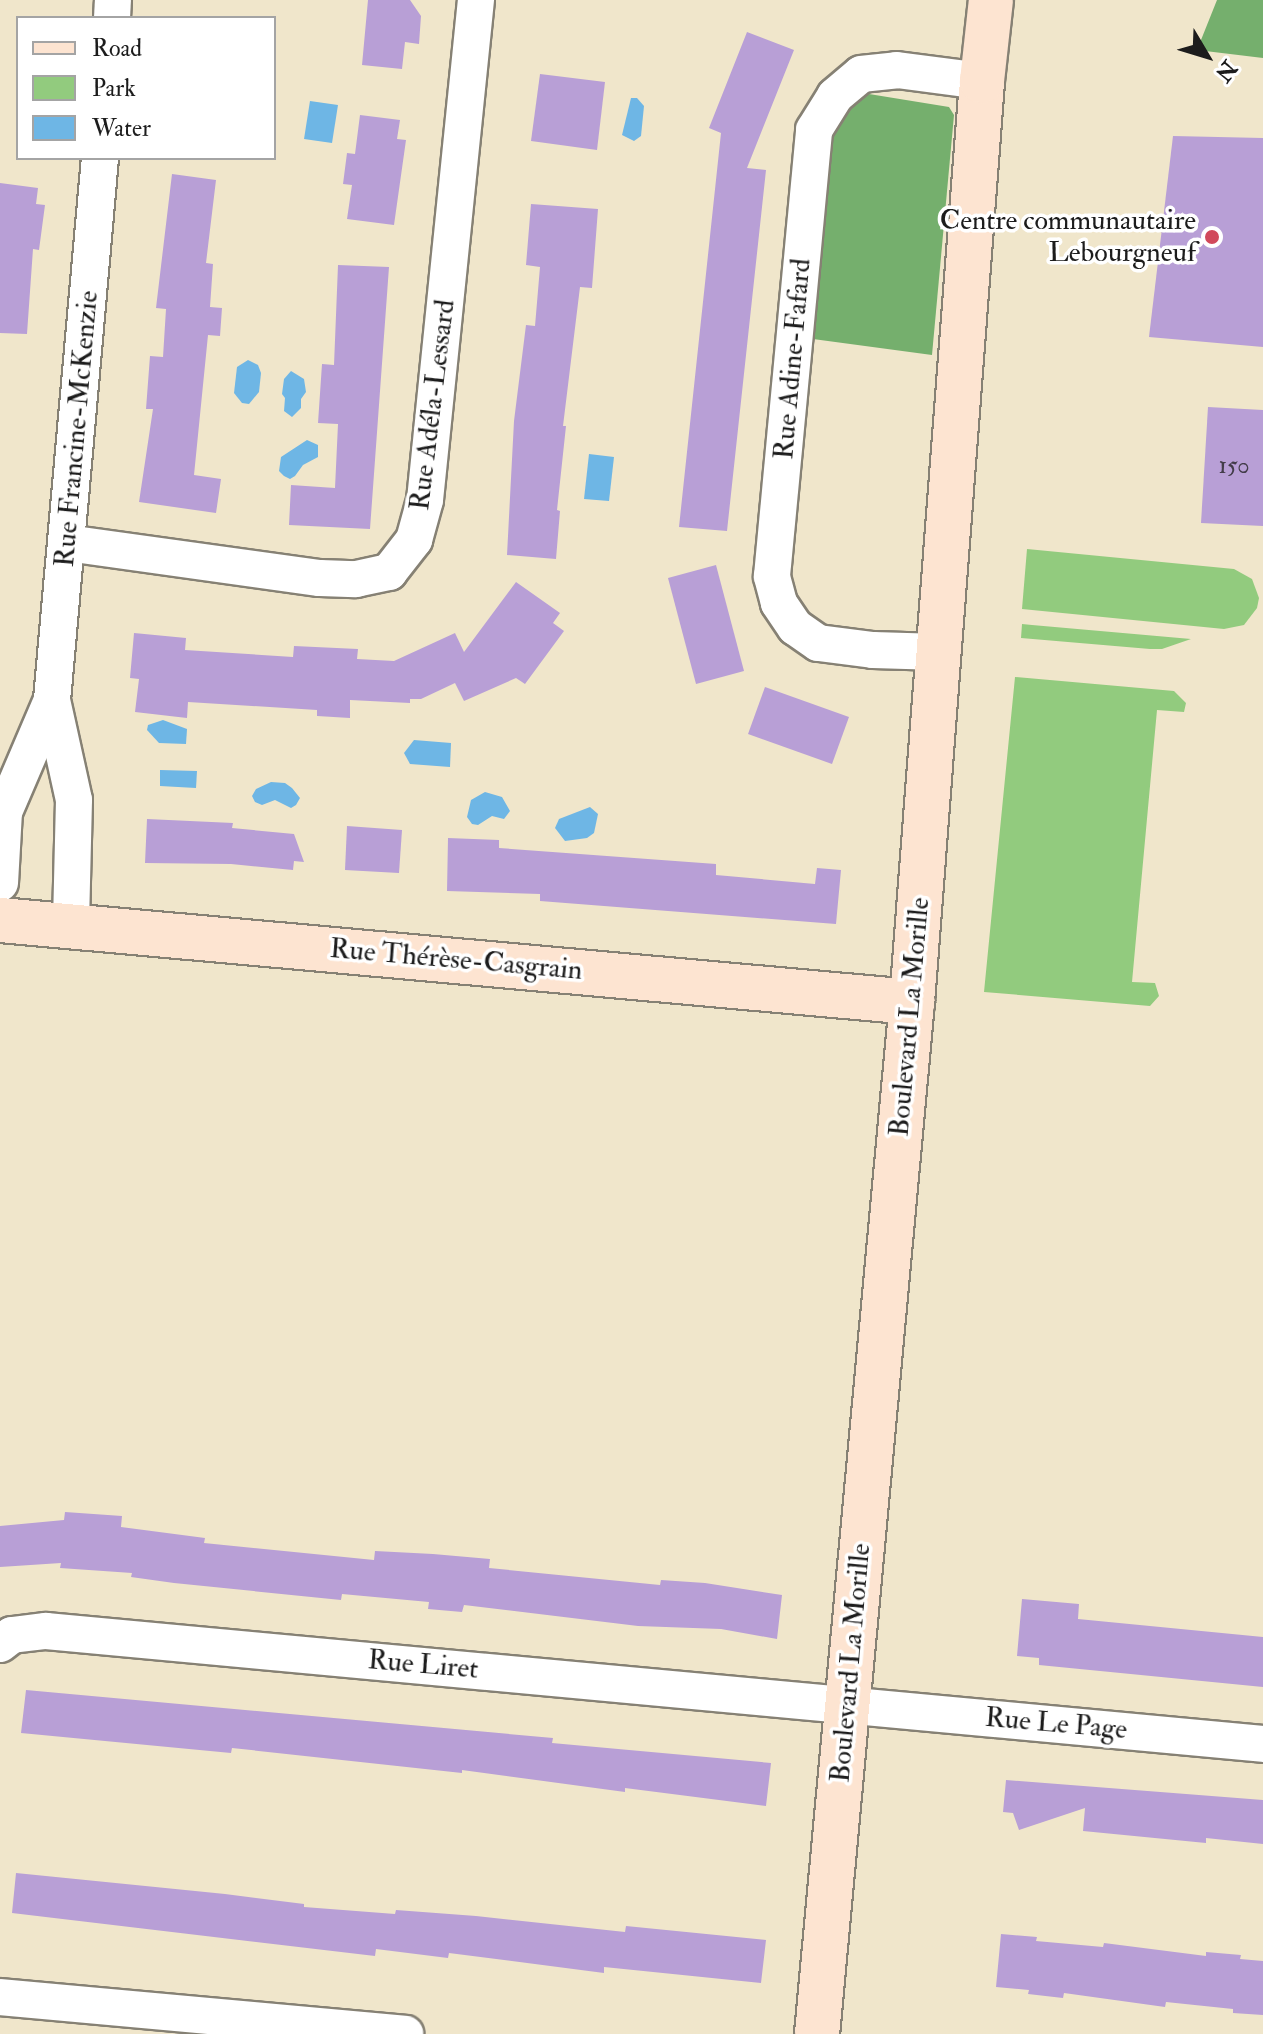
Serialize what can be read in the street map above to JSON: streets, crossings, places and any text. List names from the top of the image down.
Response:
{
  "streets": {
    "street": [
      "Rue Adine-Fafard",
      "Rue Adéla-Lessard",
      "Rue Francine-McKenzie",
      "Rue Thérèse-Casgrain",
      "Boulevard La Morille",
      "Rue Liret",
      "Rue Le Page"
    ]
  },
  "crossings": [
    ["Rue Adine-Fafard", "Boulevard La Morille"],
    ["Rue Adéla-Lessard", "Rue Francine-McKenzie"],
    ["Rue Francine-McKenzie", "Rue Thérèse-Casgrain"],
    ["Rue Thérèse-Casgrain", "Boulevard La Morille"],
    ["Boulevard La Morille", "Rue Liret"],
    ["Boulevard La Morille", "Rue Le Page"],
    ["Rue Liret", "Rue Le Page"]
  ],
  "places": ["Centre communautaire Lebourgneuf"],
  "house_numbers": ["150"],
  "legend": ["Road", "Park", "Water"],
  "north": "bottom right"
}
